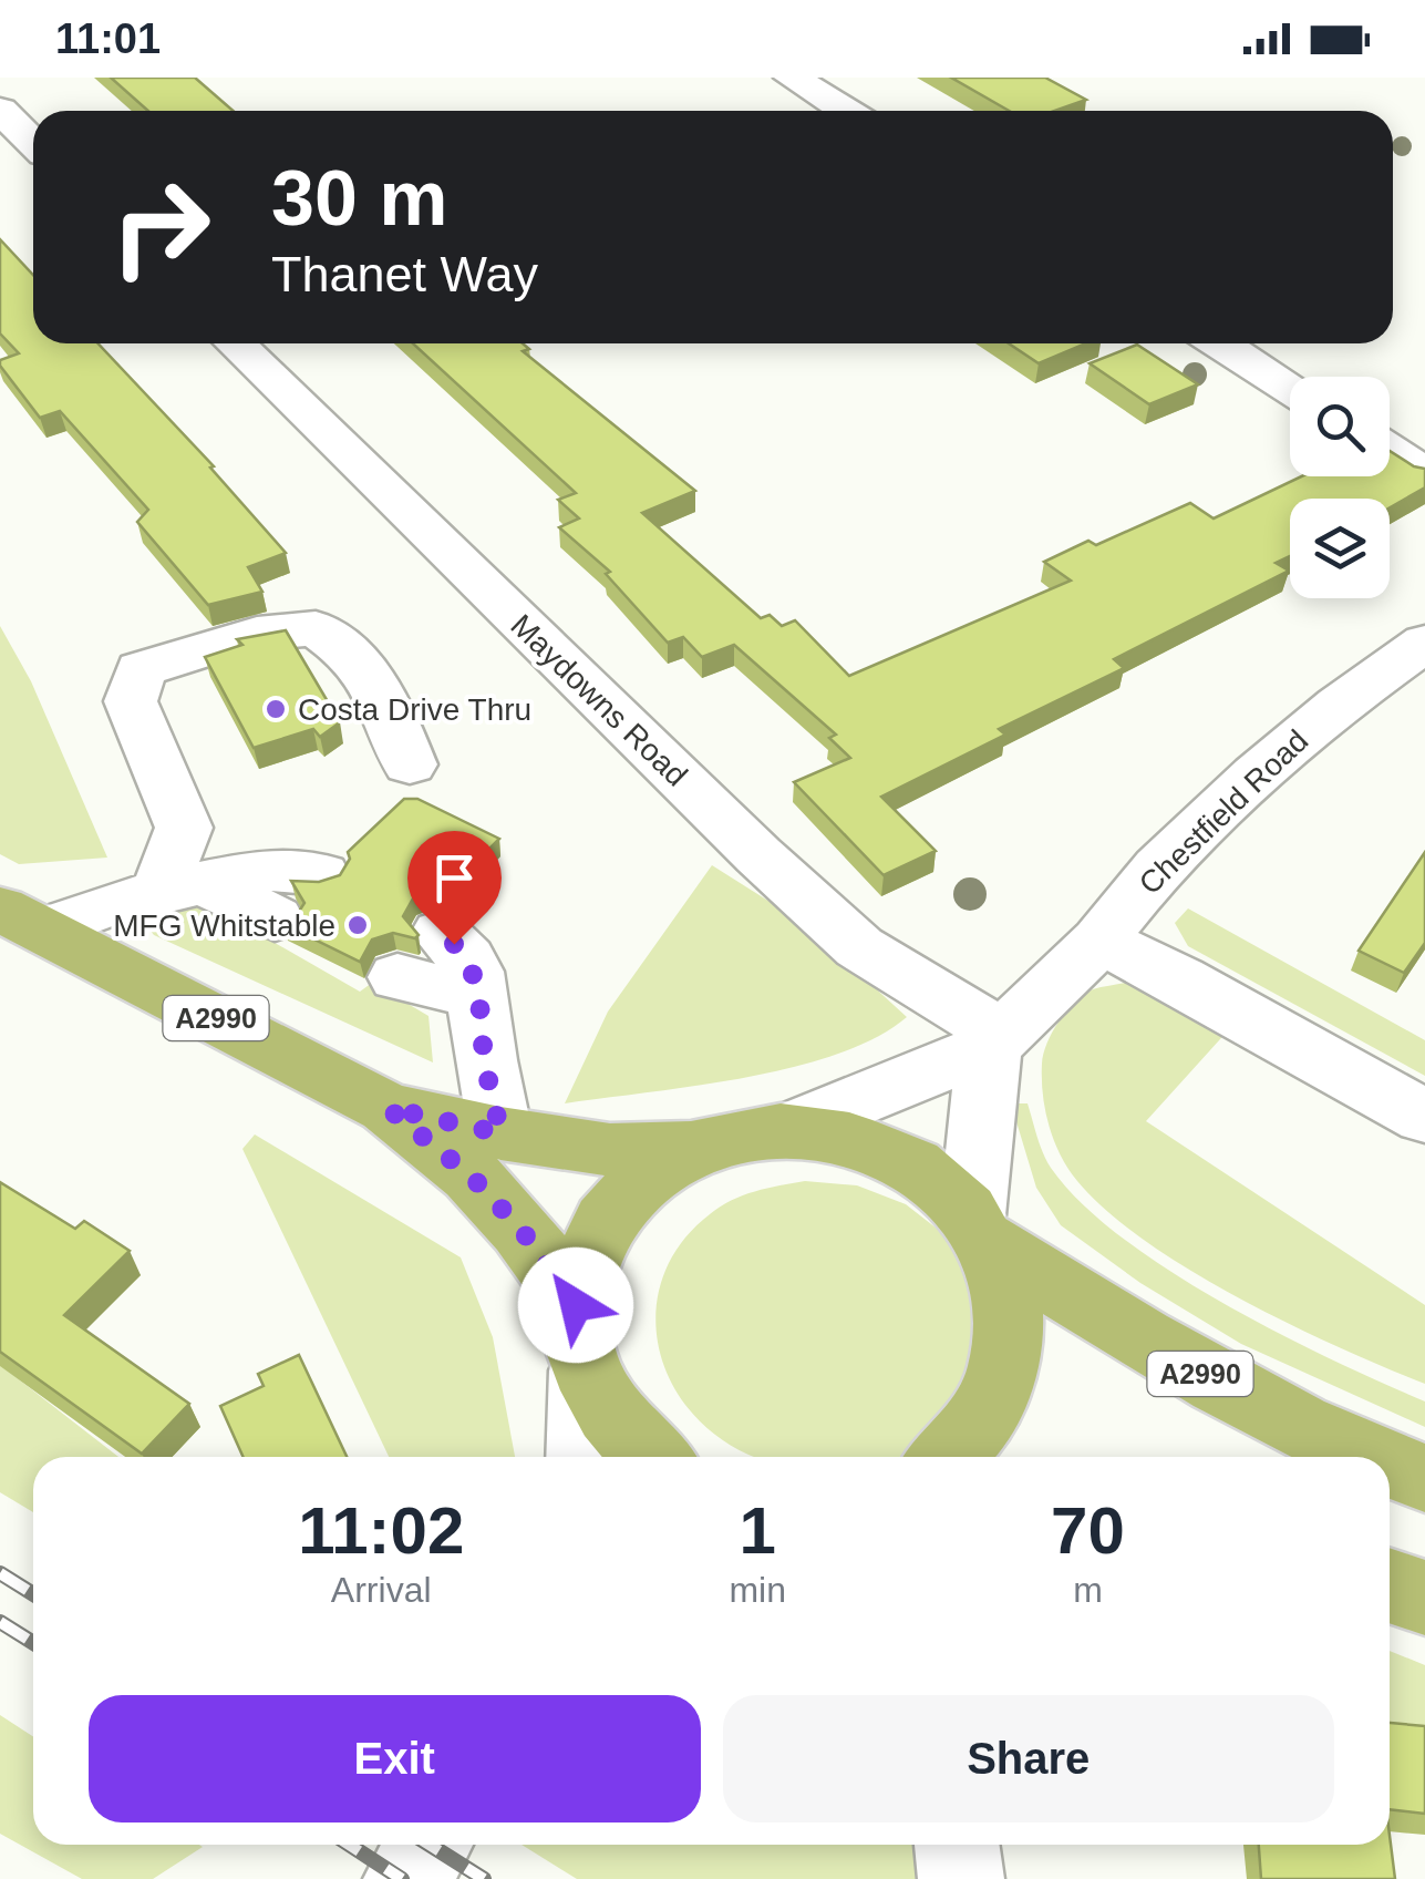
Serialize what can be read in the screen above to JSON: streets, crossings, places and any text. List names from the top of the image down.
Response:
{
  "streets": {
    "main road": ["A2990"],
    "street": ["Maydowns Road", "Chestfield Road"]
  },
  "crossings": [
    ["Maydowns Road", "Chestfield Road"]
  ],
  "places": ["Costa Drive Thru", "MFG Whitstable"],
  "page": {
    "status": "11:01",
    "turn": ["30 m", "Thanet Way"],
    "eta": [
      "11:02",
      "Arrival",
      "1",
      "min",
      "70",
      "m"
    ],
    "buttons": ["Exit", "Share"]
  }
}
